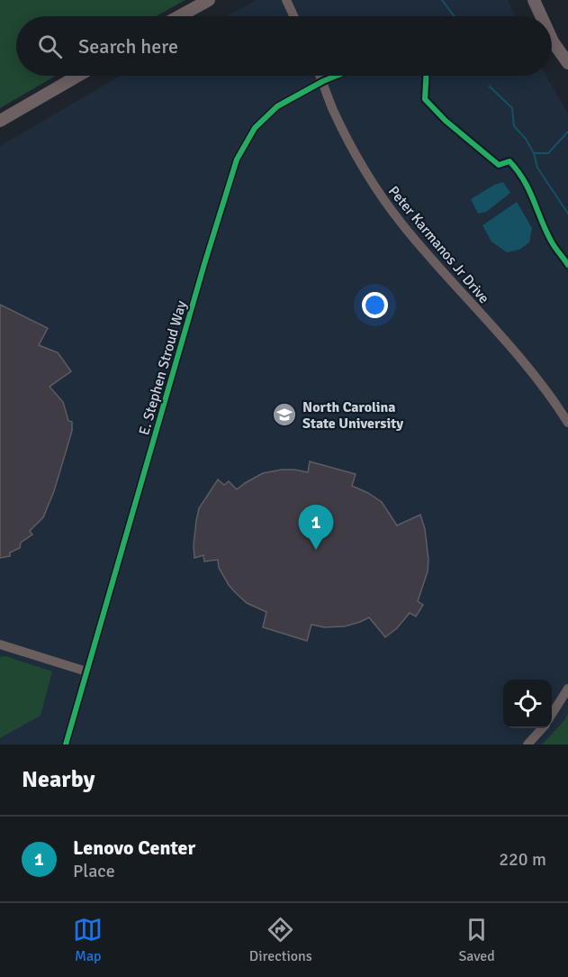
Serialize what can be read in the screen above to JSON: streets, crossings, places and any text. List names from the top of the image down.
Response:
{
  "streets": {
    "street": ["Peter Karmanos Jr Drive", "E. Stephen Stroud Way"]
  },
  "crossings": [
    ["Peter Karmanos Jr Drive", "E. Stephen Stroud Way"]
  ],
  "places": {
    "school or university": ["North Carolina State University"]
  },
  "page": {
    "search": "Search here",
    "pins": "1",
    "heading": "Nearby",
    "list": [
      {
        "mark": "1",
        "name": "Lenovo Center",
        "note": "Place",
        "value": "220 m"
      }
    ],
    "nav": ["Map", "Directions", "Saved"]
  }
}
